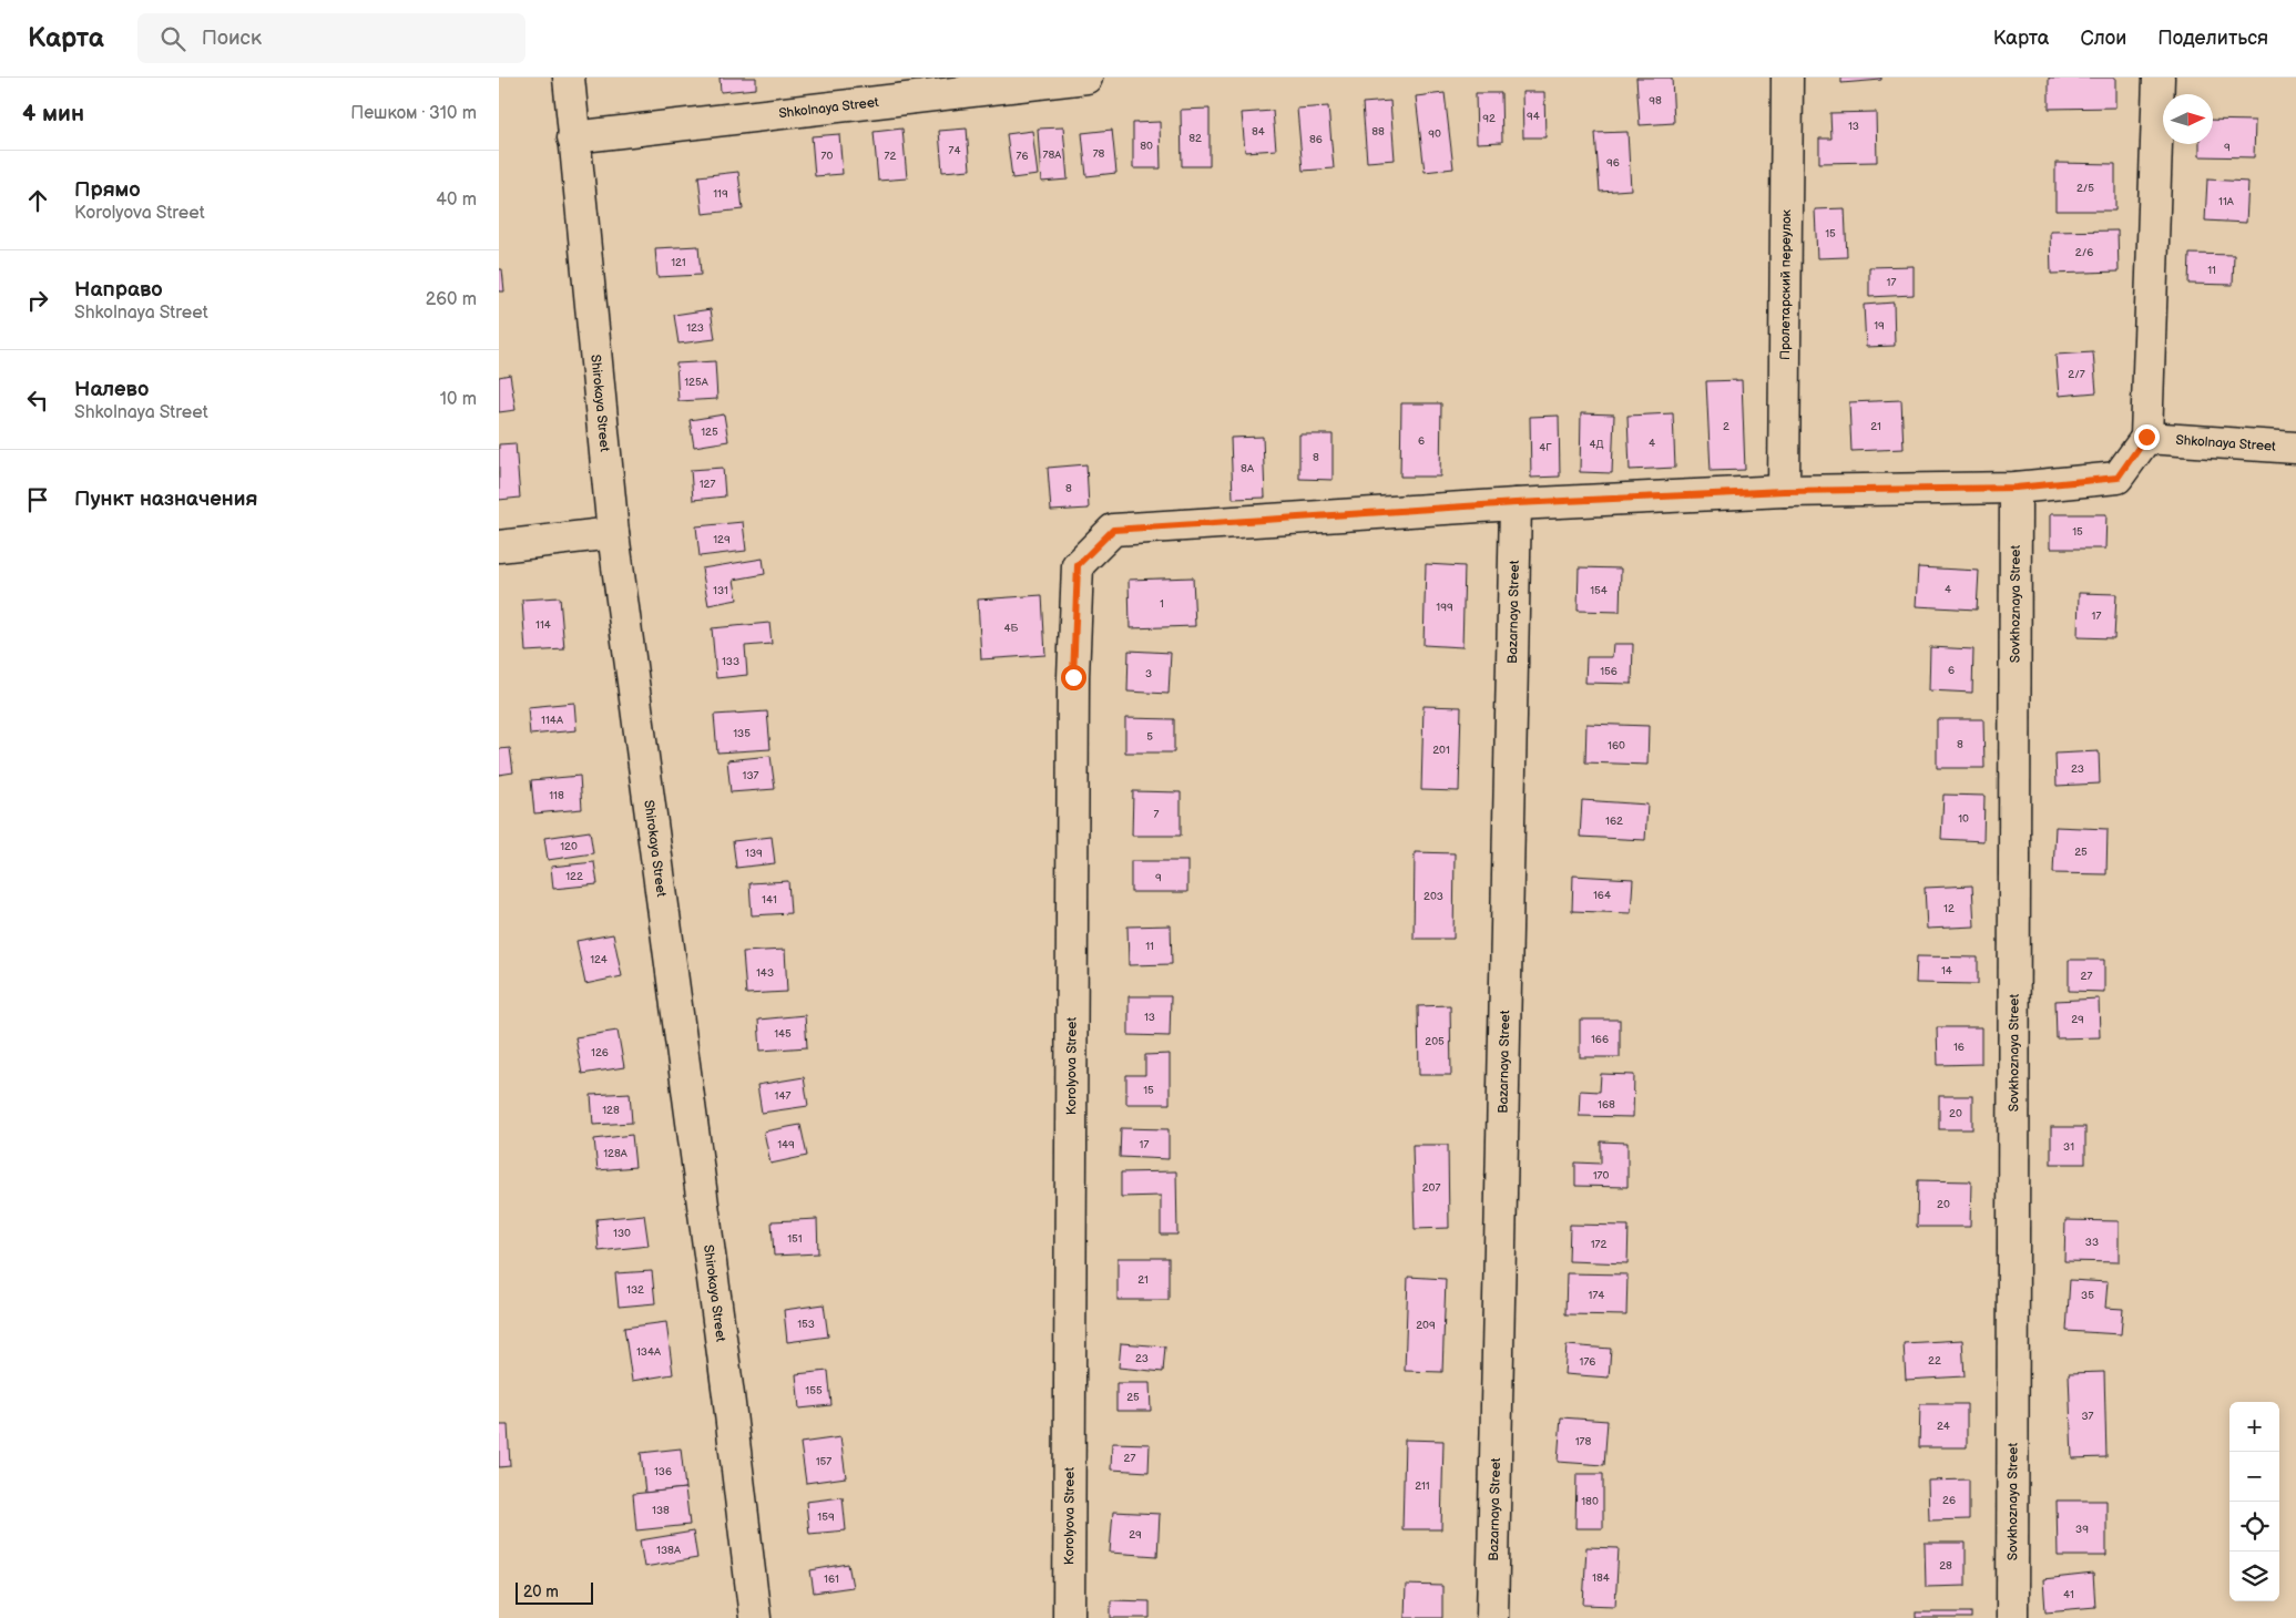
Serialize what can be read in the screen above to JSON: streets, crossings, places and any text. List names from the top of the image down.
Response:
{
  "streets": {
    "street": [
      "Shkolnaya Street",
      "Пролетарский переулок",
      "Shirokaya Street",
      "Sovkhoznaya Street",
      "Bazarnaya Street"
    ]
  },
  "crossings": [
    ["Shkolnaya Street", "Shirokaya Street"]
  ],
  "house_numbers": [
    "98",
    "94",
    "92",
    "13",
    "84",
    "88",
    "90",
    "82",
    "86",
    "80",
    "9",
    "74",
    "78",
    "78А",
    "70",
    "72",
    "76",
    "96",
    "2/5",
    "119",
    "11А",
    "15",
    "2/6",
    "121",
    "11",
    "17",
    "19",
    "123",
    "2/7",
    "125А",
    "2",
    "21",
    "125",
    "6",
    "4",
    "4Д",
    "4Г",
    "8",
    "8А",
    "127",
    "8",
    "15",
    "129",
    "4",
    "131",
    "154",
    "1",
    "199",
    "17",
    "114",
    "4Б",
    "133",
    "6",
    "156",
    "3",
    "114А",
    "135",
    "5",
    "8",
    "160",
    "201",
    "23",
    "137",
    "118",
    "7",
    "10",
    "162",
    "120",
    "25",
    "139",
    "122",
    "9",
    "164",
    "203",
    "141",
    "12",
    "11",
    "124",
    "14",
    "143",
    "27",
    "13",
    "29",
    "145",
    "166",
    "205",
    "16",
    "126",
    "15",
    "147",
    "168",
    "128",
    "20",
    "149",
    "17",
    "31",
    "128А",
    "170",
    "207",
    "20",
    "130",
    "151",
    "33",
    "172",
    "21",
    "132",
    "174",
    "35",
    "153",
    "209",
    "134А",
    "23",
    "22",
    "176",
    "155",
    "25",
    "37",
    "24",
    "178",
    "27",
    "157",
    "136",
    "211",
    "26",
    "180",
    "138",
    "159",
    "39",
    "29",
    "138А",
    "28",
    "184",
    "161",
    "41"
  ],
  "scale_bar": "20 m",
  "north": "right",
  "page": {
    "header": "Карта",
    "search": "Поиск",
    "nav": ["Карта", "Слои", "Поделиться"],
    "heading": ["4 мин", "Пешком · 310 m"],
    "list": [
      ["Прямо", "Korolyova Street", "40 m"],
      ["Направо", "Shkolnaya Street", "260 m"],
      ["Налево", "Shkolnaya Street", "10 m"],
      "Пункт назначения"
    ],
    "map_buttons": ["+", "−"],
    "scale": "20 m"
  }
}
